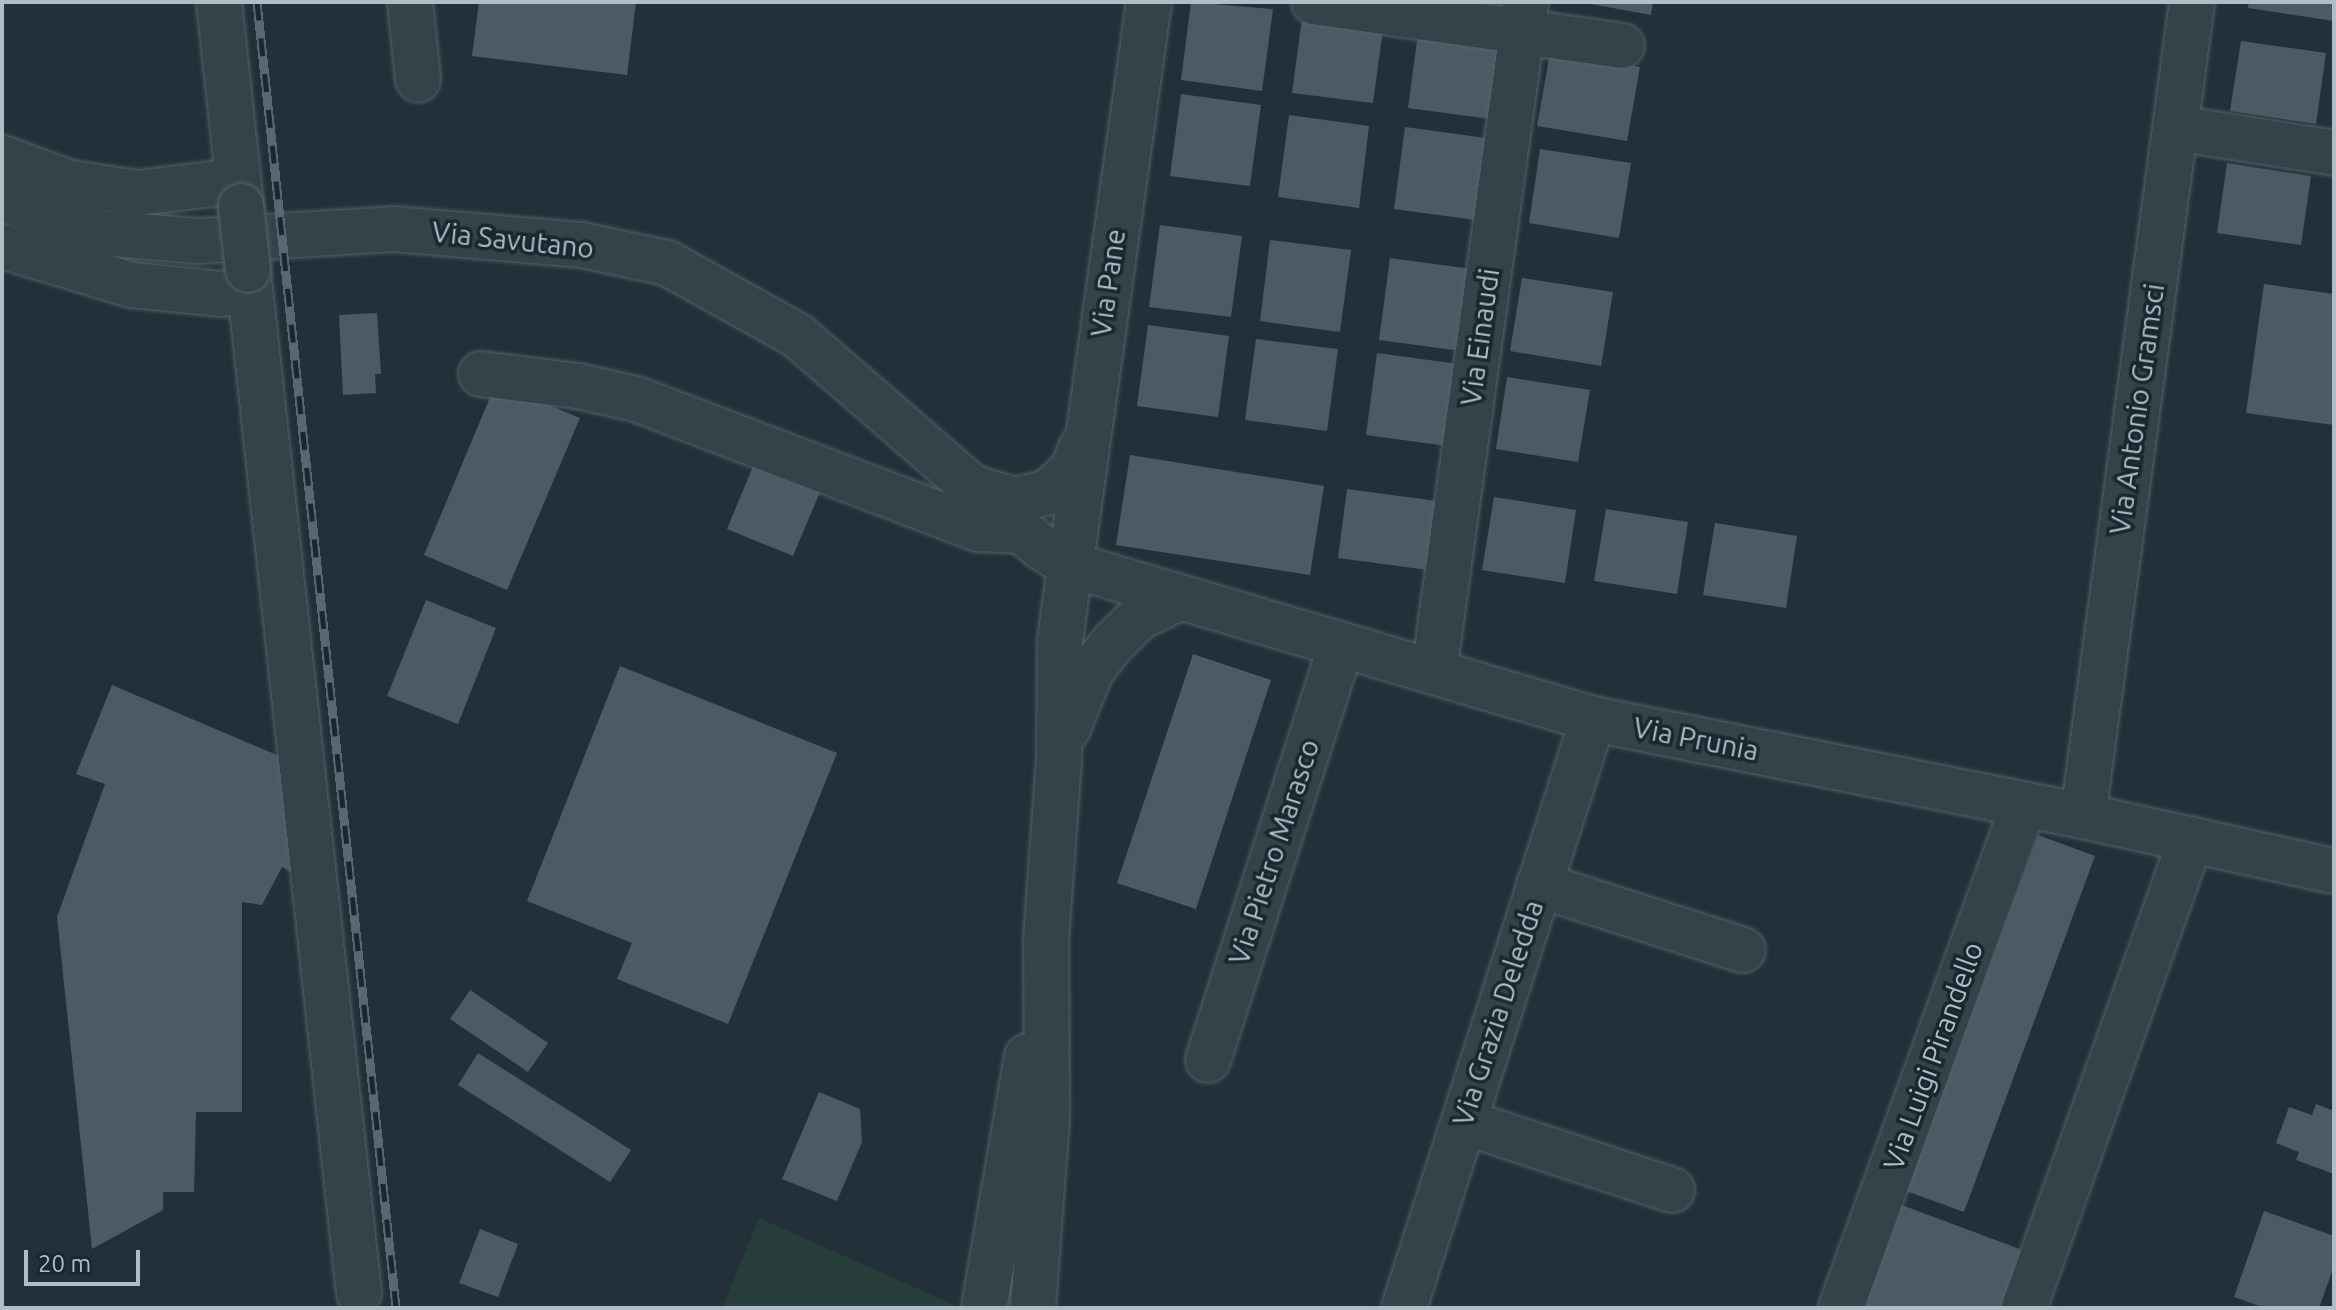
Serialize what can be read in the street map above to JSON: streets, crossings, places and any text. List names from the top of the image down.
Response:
{
  "streets": {
    "street": [
      "Via Savutano",
      "Via Pane",
      "Via Einaudi",
      "Via Antonio Gramsci",
      "Via Prunia",
      "Via Pietro Marasco",
      "Via Grazia Deledda",
      "Via Luigi Pirandello"
    ]
  },
  "crossings": [
    ["Via Savutano", "Via Prunia"],
    ["Via Pane", "Via Prunia"],
    ["Via Einaudi", "Via Prunia"],
    ["Via Antonio Gramsci", "Via Prunia"],
    ["Via Prunia", "Via Pietro Marasco"],
    ["Via Prunia", "Via Grazia Deledda"],
    ["Via Prunia", "Via Luigi Pirandello"]
  ],
  "scale_bar": "20 m"
}
